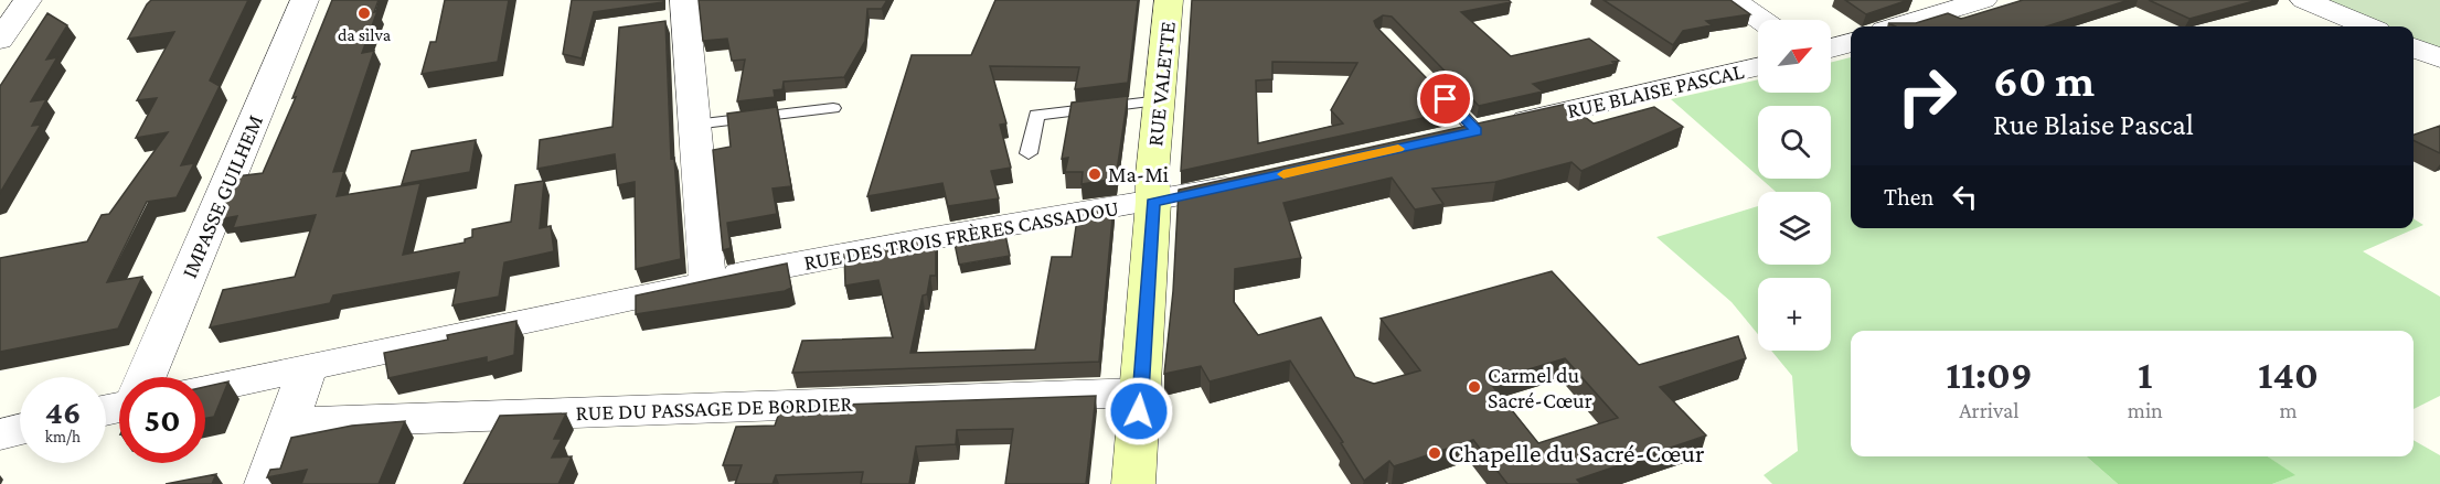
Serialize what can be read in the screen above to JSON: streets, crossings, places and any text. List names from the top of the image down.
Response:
{
  "streets": {
    "main road": ["RUE VALETTE"],
    "street": [
      "RUE BLAISE PASCAL",
      "IMPASSE GUILHEM",
      "RUE DES TROIS FRÈRES CASSADOU",
      "RUE DU PASSAGE DE BORDIER"
    ]
  },
  "crossings": [
    ["RUE VALETTE", "RUE DES TROIS FRÈRES CASSADOU"],
    ["RUE VALETTE", "RUE DU PASSAGE DE BORDIER"]
  ],
  "places": [
    "da silva",
    "Ma-Mi",
    "Carmel du Sacré-Cœur",
    "Chapelle du Sacré-Cœur"
  ],
  "north": "top right",
  "page": {
    "map_buttons": "+",
    "turn": ["60 m", "Rue Blaise Pascal"],
    "then": "Then",
    "eta": [
      "11:09",
      "Arrival",
      "1",
      "min",
      "140",
      "m"
    ],
    "speed": "46 km/h",
    "limit": "50"
  }
}
